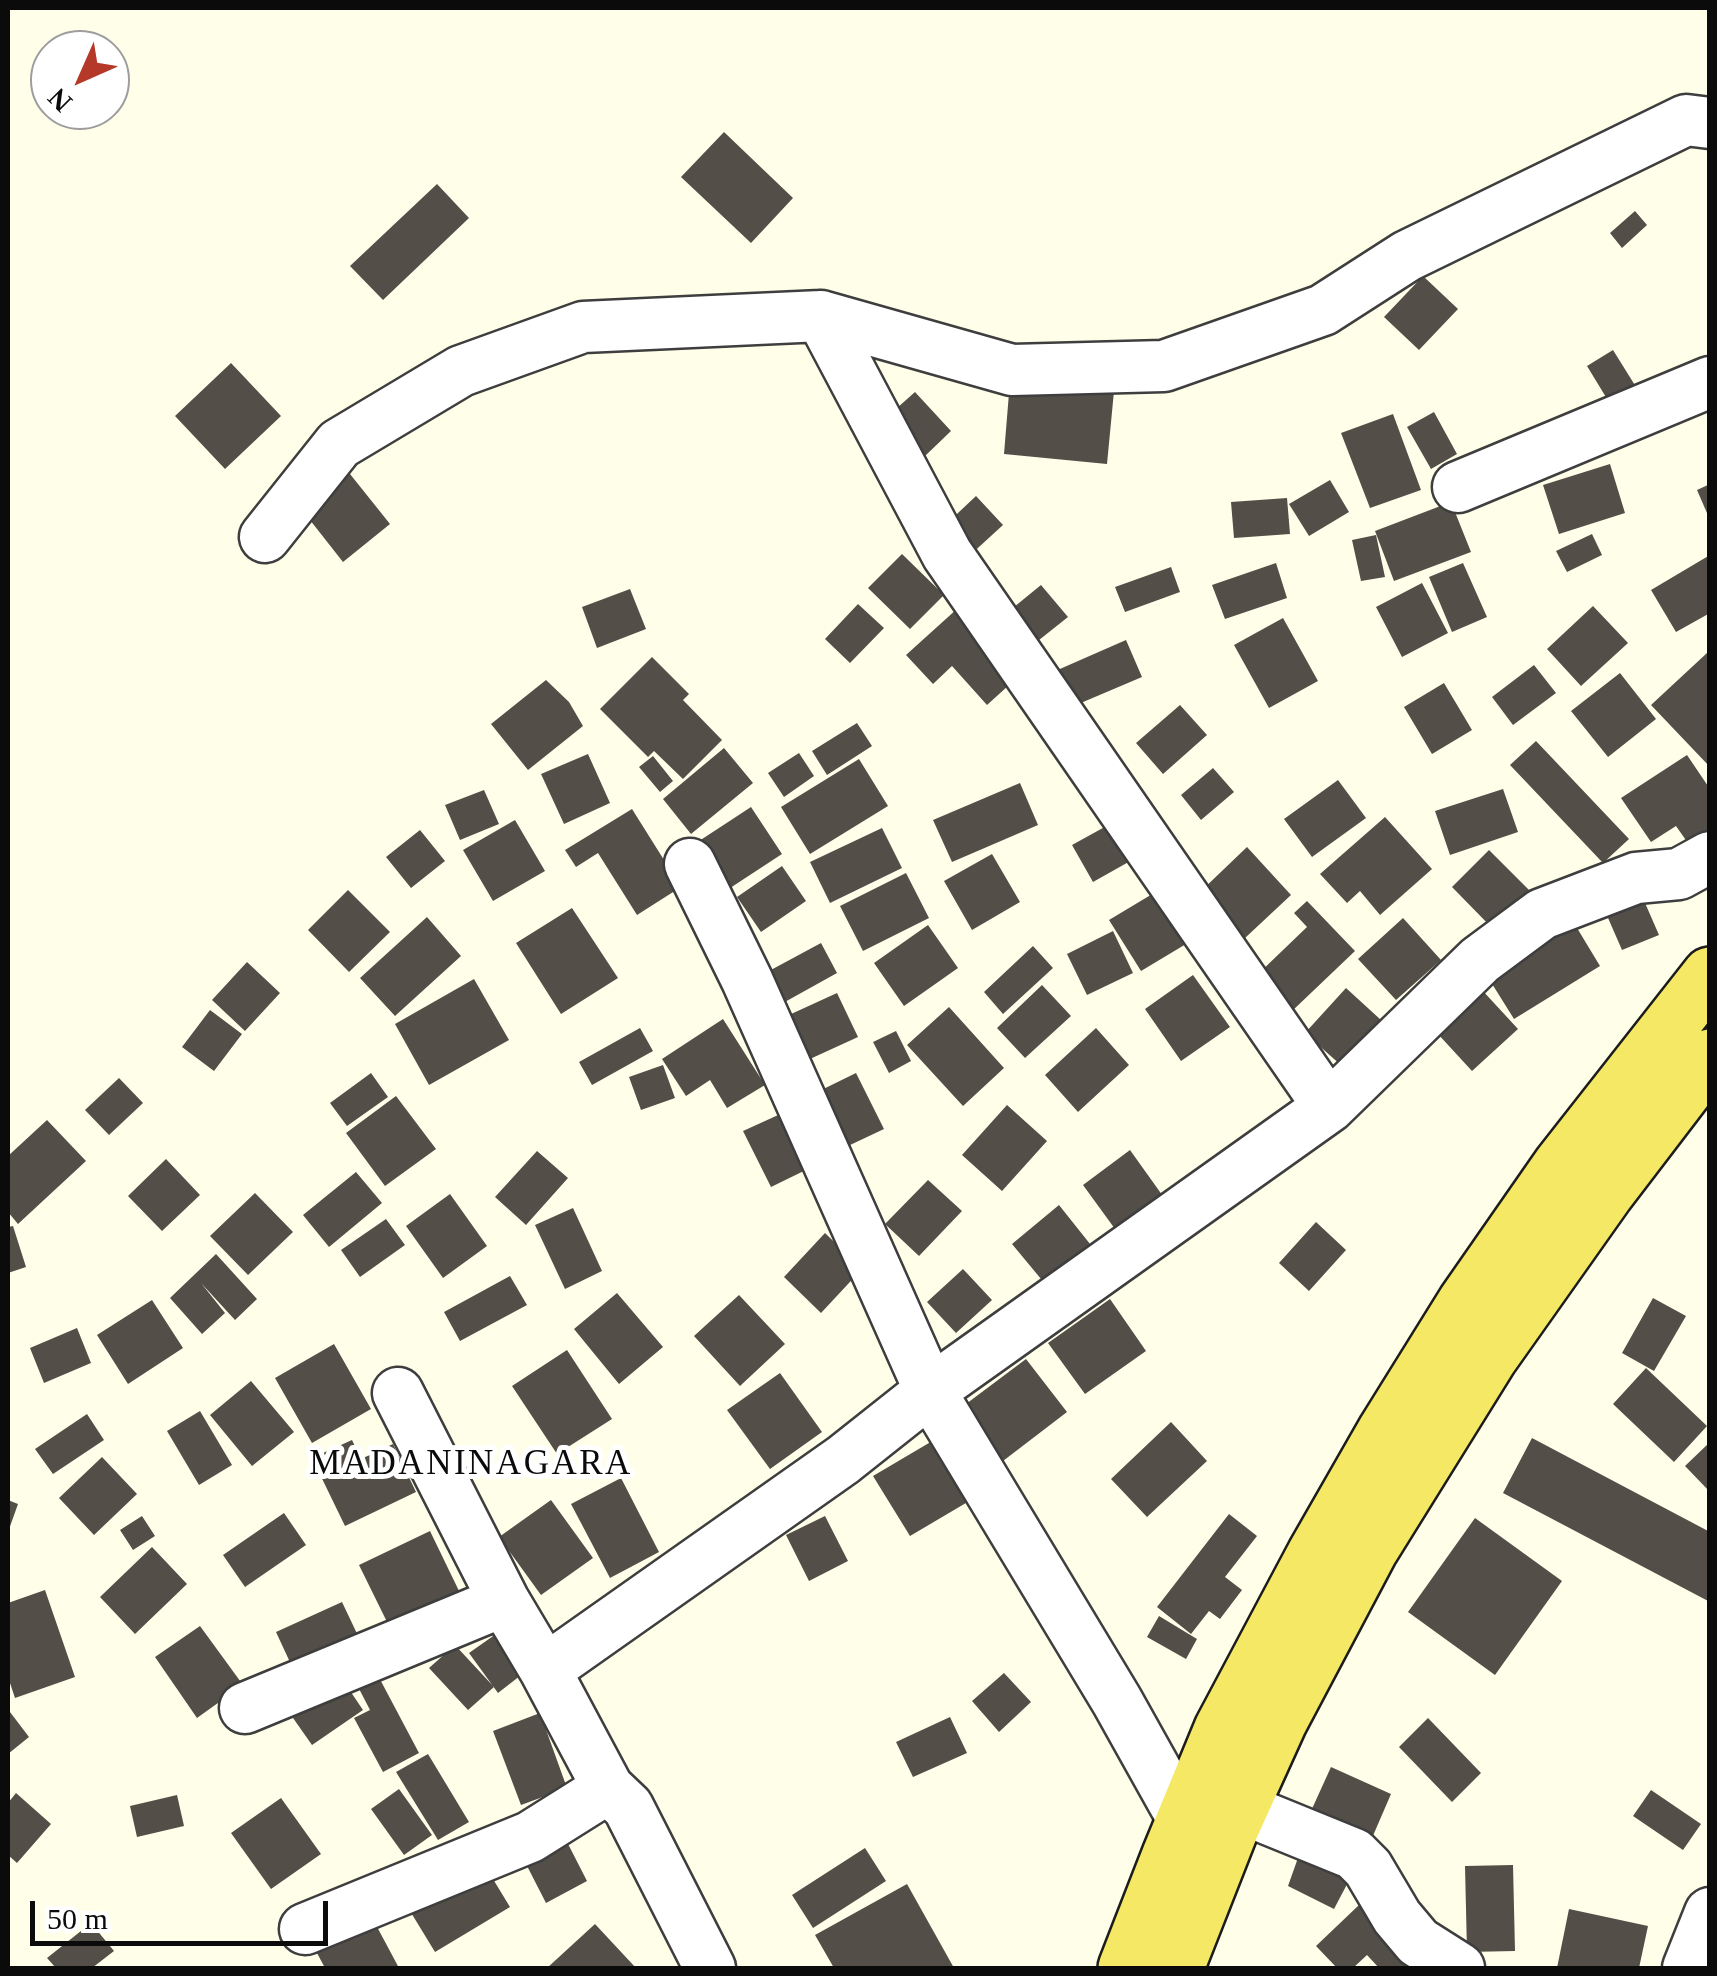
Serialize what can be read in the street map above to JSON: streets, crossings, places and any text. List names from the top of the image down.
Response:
{
  "districts": ["MADANINAGARA"],
  "scale_bar": "50 m",
  "north": "bottom left"
}
